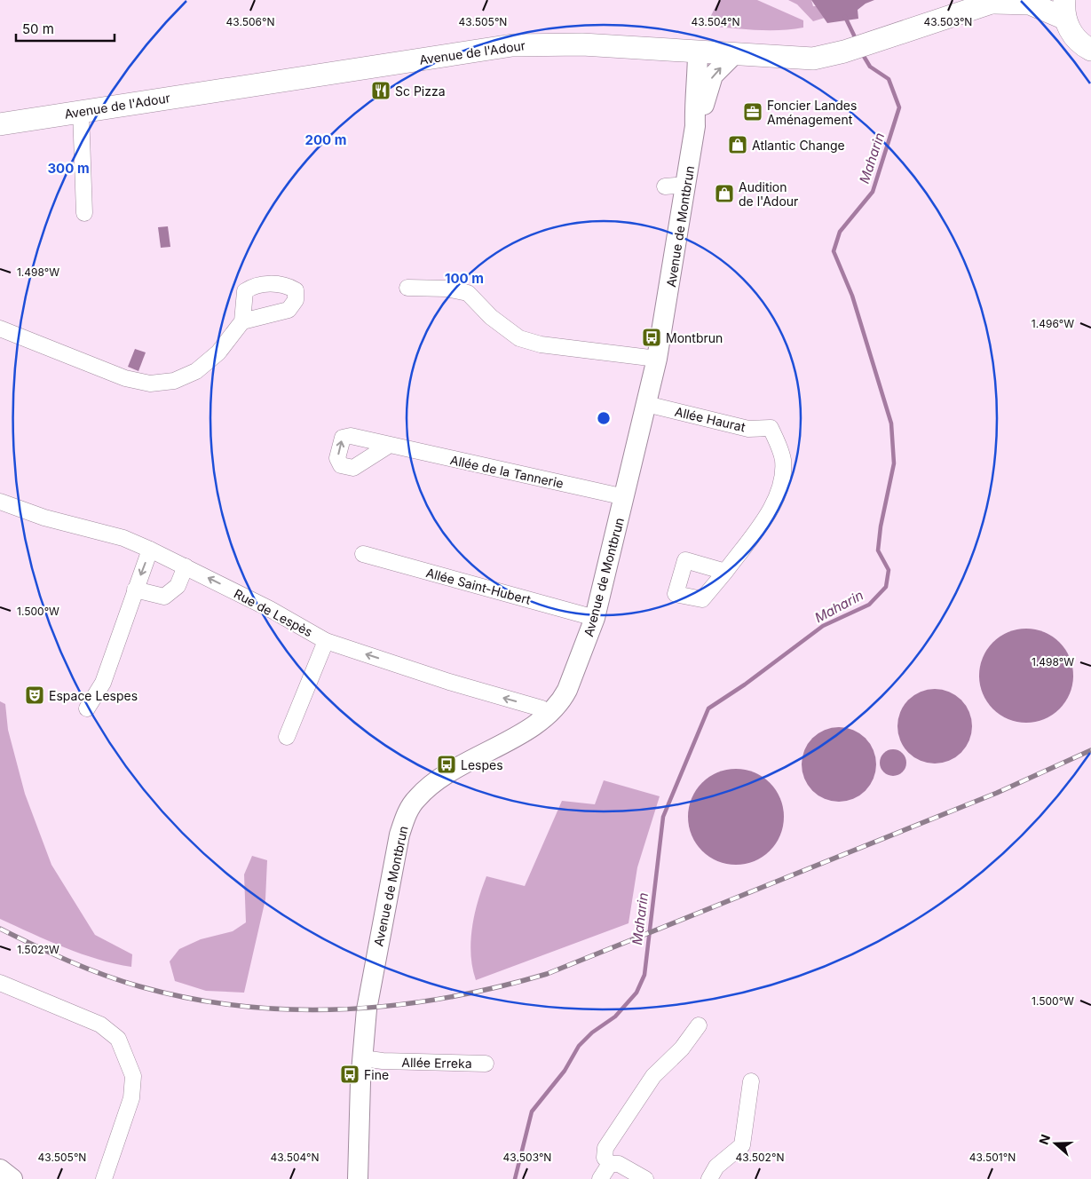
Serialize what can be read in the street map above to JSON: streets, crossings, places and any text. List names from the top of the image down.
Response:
{
  "streets": {
    "main road": ["Avenue de l'Adour"],
    "street": [
      "Avenue de Montbrun",
      "Allée Haurat",
      "Allée de la Tannerie",
      "Allée Saint-Hubert",
      "Rue de Lespès",
      "Allée Erreka"
    ]
  },
  "crossings": [
    ["Avenue de l'Adour", "Avenue de Montbrun"],
    ["Avenue de Montbrun", "Allée Haurat"],
    ["Avenue de Montbrun", "Allée de la Tannerie"],
    ["Avenue de Montbrun", "Allée Saint-Hubert"],
    ["Avenue de Montbrun", "Rue de Lespès"],
    ["Avenue de Montbrun", "Allée Erreka"]
  ],
  "one_way": ["Rue de Lespès"],
  "water": ["Maharin"],
  "places": {
    "restaurant": ["Sc Pizza"],
    "office": ["Foncier Landes Aménagement"],
    "shop": ["Atlantic Change", "Audition de l'Adour"],
    "bus stop": ["Montbrun", "Lespes", "Fine"],
    "theatre": ["Espace Lespes"]
  },
  "scale_bar": "50 m",
  "north": "left",
  "coordinates": [
    "43.506°N",
    "43.505°N",
    "43.504°N",
    "43.503°N",
    "1.498°W",
    "1.496°W",
    "1.500°W",
    "1.502°W",
    "43.502°N",
    "43.501°N"
  ],
  "rings": ["200 m", "300 m", "100 m"]
}
